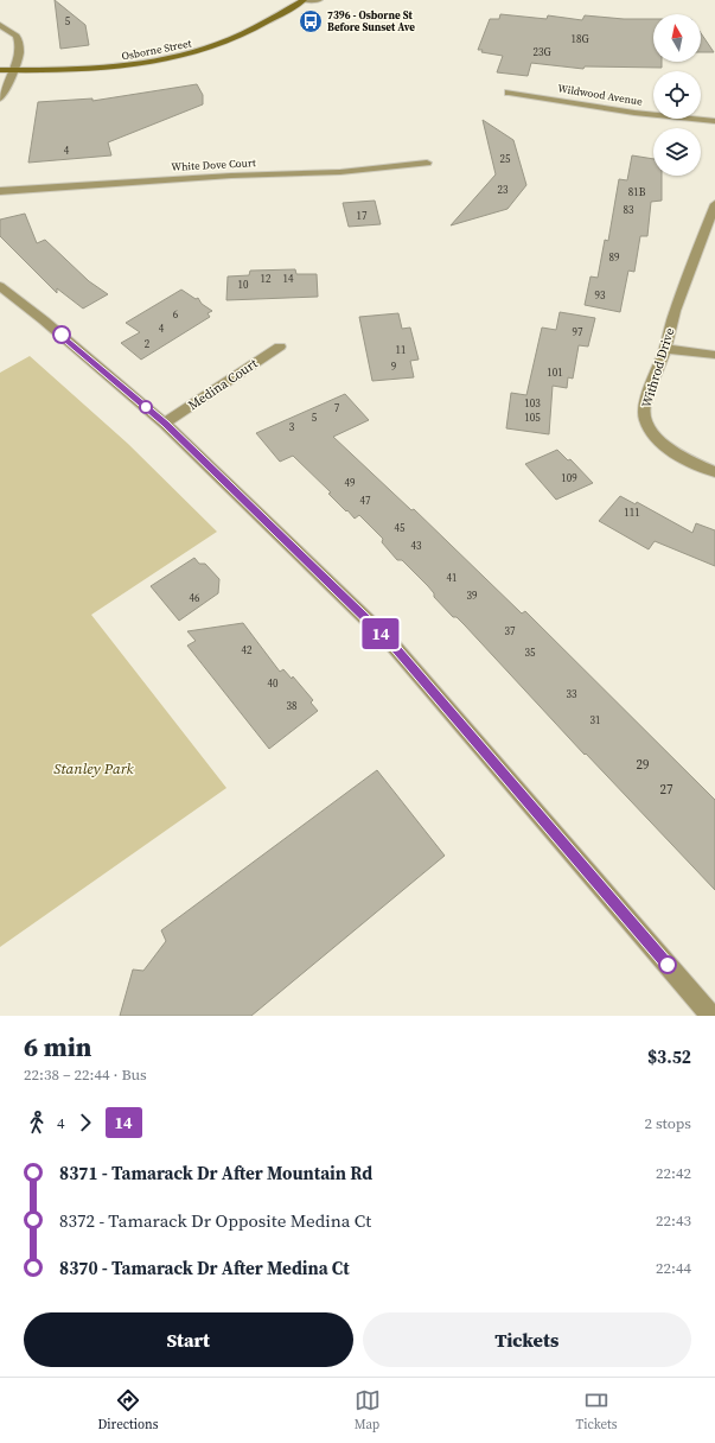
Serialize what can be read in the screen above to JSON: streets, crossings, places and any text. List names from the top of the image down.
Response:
{
  "streets": {
    "street": [
      "Osborne Street",
      "Wildwood Avenue",
      "White Dove Court",
      "Withrod Drive",
      "Medina Court"
    ]
  },
  "parks": ["Stanley Park"],
  "places": {
    "bus stop": ["7396 - Osborne St Before Sunset Ave"]
  },
  "lines": ["bus line 14"],
  "house_numbers": [
    "5",
    "18G",
    "23G",
    "4",
    "25",
    "23",
    "81B",
    "83",
    "17",
    "89",
    "12",
    "14",
    "10",
    "93",
    "6",
    "4",
    "97",
    "2",
    "11",
    "9",
    "101",
    "103",
    "7",
    "5",
    "105",
    "3",
    "109",
    "49",
    "47",
    "111",
    "45",
    "43",
    "41",
    "39",
    "46",
    "37",
    "42",
    "35",
    "40",
    "33",
    "38",
    "31",
    "29",
    "27"
  ],
  "north": "top",
  "page": {
    "on_map": "14",
    "heading": ["6 min", "22:38 – 22:44 · Bus", "$3.52"],
    "legs": ["4", "14", "2 stops"],
    "list": [
      {
        "name": "8371 - Tamarack Dr After Mountain Rd",
        "value": "22:42"
      },
      {
        "name": "8372 - Tamarack Dr Opposite Medina Ct",
        "value": "22:43"
      },
      {
        "name": "8370 - Tamarack Dr After Medina Ct",
        "value": "22:44"
      }
    ],
    "buttons": ["Start", "Tickets"],
    "tabs": ["Directions", "Map", "Tickets"]
  }
}
